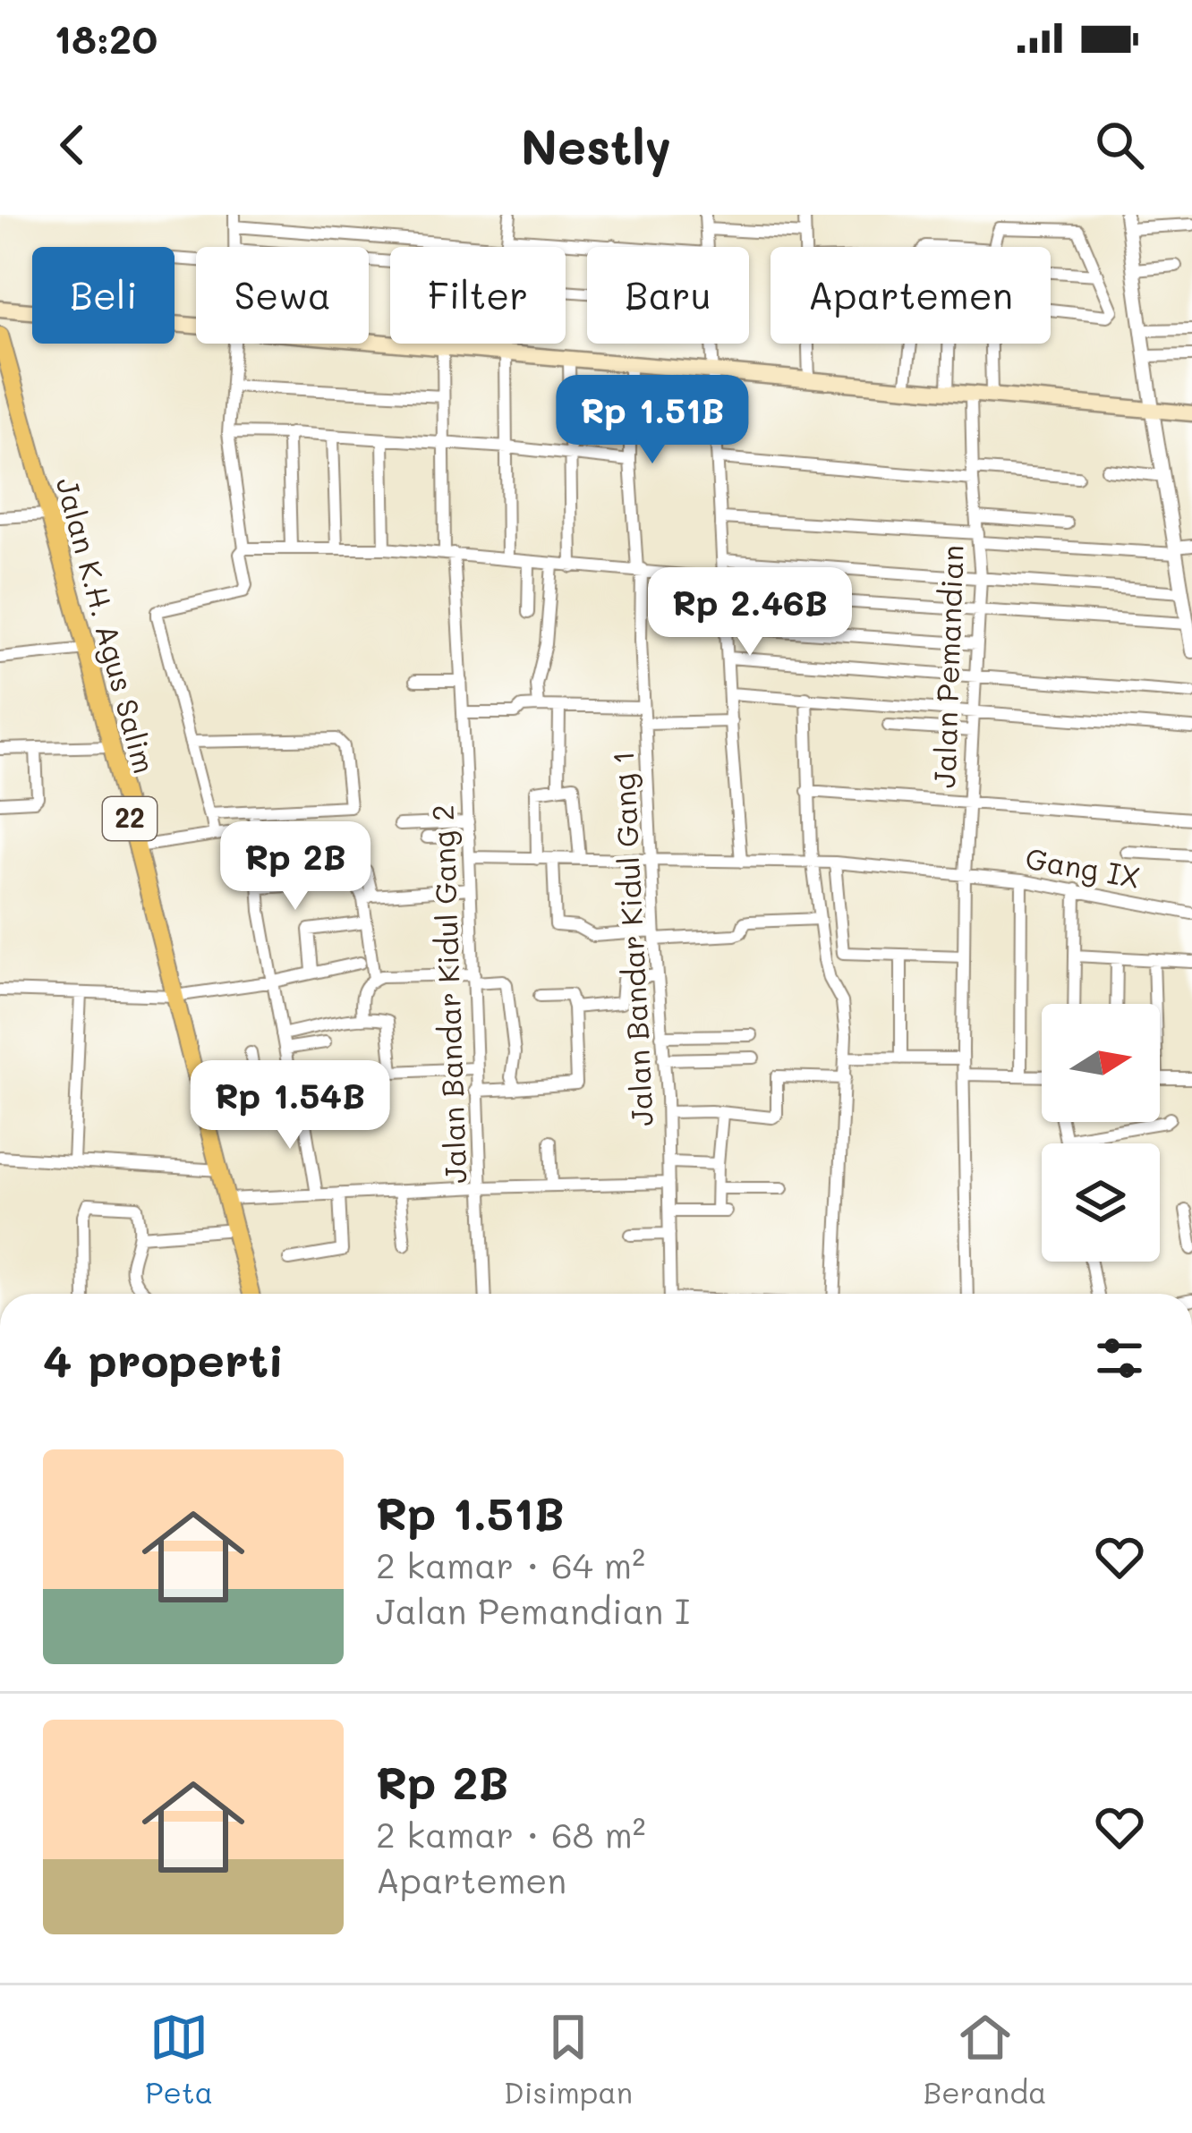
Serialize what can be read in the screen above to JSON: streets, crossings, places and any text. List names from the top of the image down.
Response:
{
  "streets": {
    "highway": ["Jalan K.H. Agus Salim", "22"],
    "street": [
      "Jalan Pemandian",
      "Gang IX",
      "Jalan Bandar Kidul Gang 1",
      "Jalan Bandar Kidul Gang 2"
    ]
  },
  "crossings": [
    ["Jalan Pemandian", "Gang IX"],
    ["Gang IX", "Jalan Bandar Kidul Gang 1"],
    ["Gang IX", "Jalan Bandar Kidul Gang 2"]
  ],
  "north": "right",
  "page": {
    "status": "18:20",
    "header": "Nestly",
    "chip": [
      "Beli",
      "Sewa",
      "Filter",
      "Baru",
      "Apartemen"
    ],
    "price": [
      "Rp 1.51B",
      "Rp 2.46B",
      "Rp 2B",
      "Rp 1.54B"
    ],
    "heading": "4 properti",
    "list": [
      {
        "name": "Rp 1.51B",
        "note": "2 kamar · 64 m² · Jalan Pemandian I"
      },
      {
        "name": "Rp 2B",
        "note": "2 kamar · 68 m² · Apartemen"
      }
    ],
    "tabs": ["Peta", "Disimpan", "Beranda"]
  }
}
